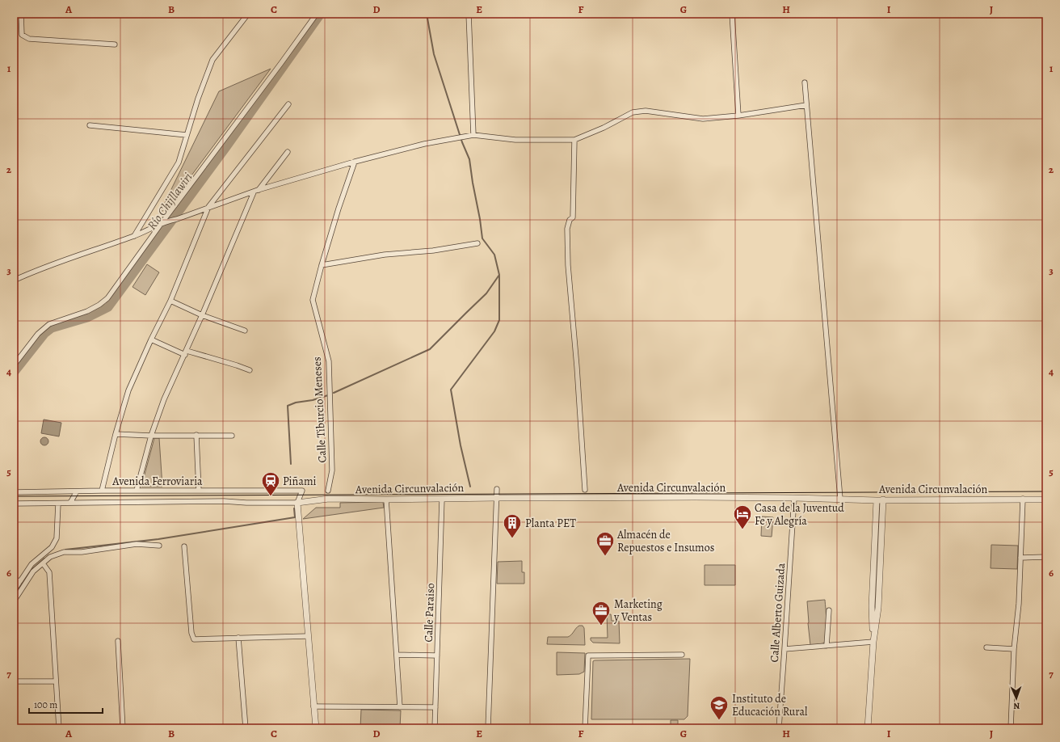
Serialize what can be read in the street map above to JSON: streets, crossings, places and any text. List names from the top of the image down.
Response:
{
  "streets": {
    "street": [
      "Calle Tiburcio Meneses",
      "Avenida Ferroviaria",
      "Avenida Circunvalación",
      "Calle Paraiso",
      "Calle Alberto Guizada"
    ]
  },
  "crossings": [
    ["Avenida Ferroviaria", "Avenida Circunvalación"],
    ["Avenida Circunvalación", "Calle Paraiso"],
    ["Avenida Circunvalación", "Calle Alberto Guizada"]
  ],
  "water": ["Río Chijllawiri"],
  "places": {
    "station": ["Piñami"],
    "hotel": ["Casa de la Juventud Fe y Alegría"],
    "building": ["Planta PET"],
    "office": ["Almacén de Repuestos e Insumos", "Marketing y Ventas"],
    "school or university": ["Instituto de Educación Rural"]
  },
  "scale_bar": "100 m",
  "north": "bottom",
  "grid": {
    "columns": [
      "A",
      "B",
      "C",
      "D",
      "E",
      "F",
      "G",
      "H",
      "I",
      "J"
    ],
    "rows": [
      "1",
      "2",
      "3",
      "4",
      "5",
      "6",
      "7"
    ]
  }
}
